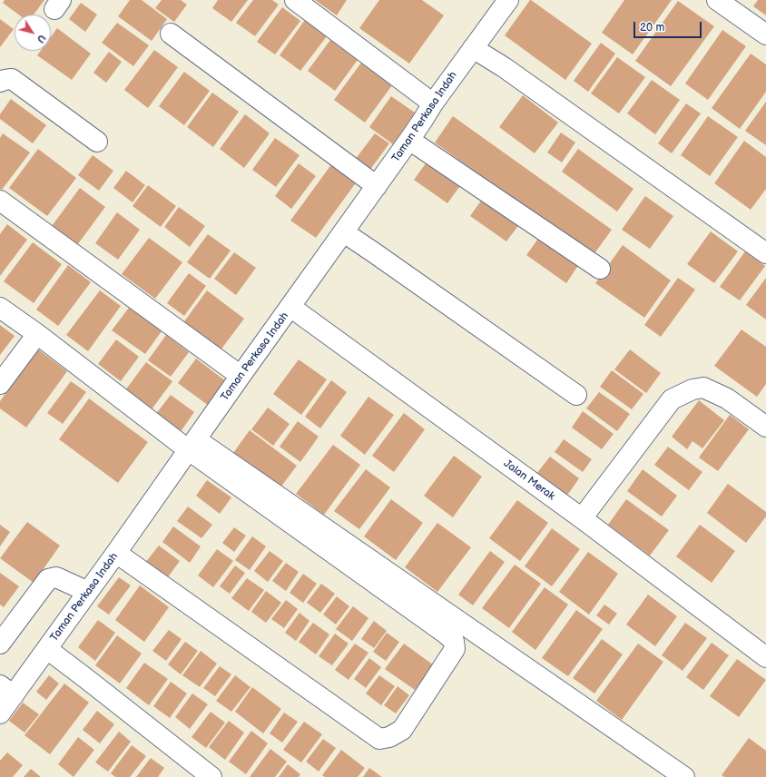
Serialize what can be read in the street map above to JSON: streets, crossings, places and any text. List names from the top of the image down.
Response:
{
  "streets": {
    "street": ["Taman Perkasa Indah", "Jalan Merak"]
  },
  "crossings": [
    ["Taman Perkasa Indah", "Jalan Merak"]
  ],
  "scale_bar": "20 m",
  "north": "bottom right"
}
